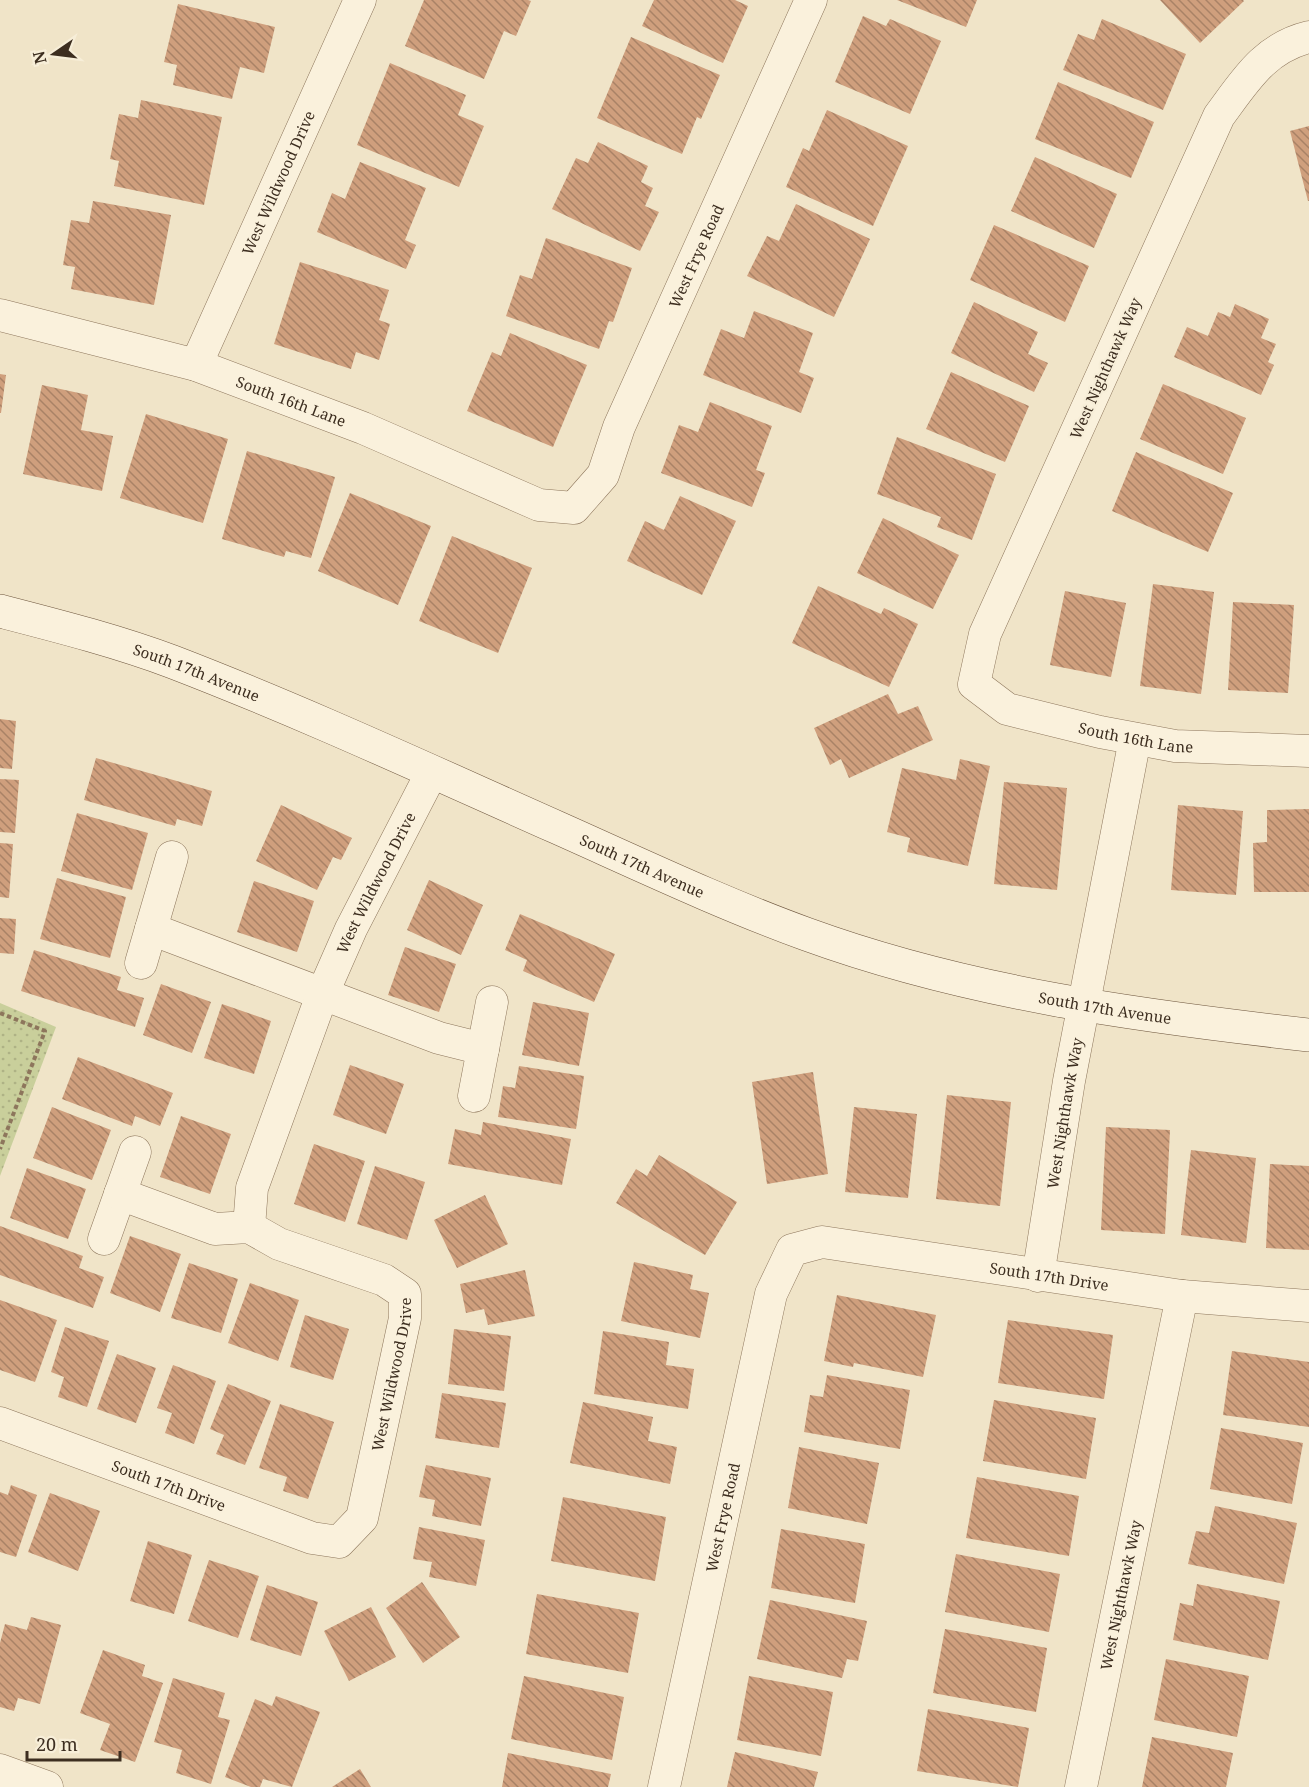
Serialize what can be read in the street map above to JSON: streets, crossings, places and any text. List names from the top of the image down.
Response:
{
  "streets": {
    "main road": ["South 17th Avenue"],
    "street": [
      "West Wildwood Drive",
      "West Frye Road",
      "West Nighthawk Way",
      "South 16th Lane",
      "South 17th Drive"
    ]
  },
  "crossings": [
    ["West Wildwood Drive", "South 16th Lane"],
    ["West Wildwood Drive", "South 17th Avenue"],
    ["West Wildwood Drive", "South 17th Drive"],
    ["West Frye Road", "South 16th Lane"],
    ["West Frye Road", "South 17th Drive"],
    ["West Nighthawk Way", "South 16th Lane"],
    ["West Nighthawk Way", "South 17th Avenue"],
    ["West Nighthawk Way", "South 17th Drive"]
  ],
  "scale_bar": "20 m",
  "north": "left"
}
